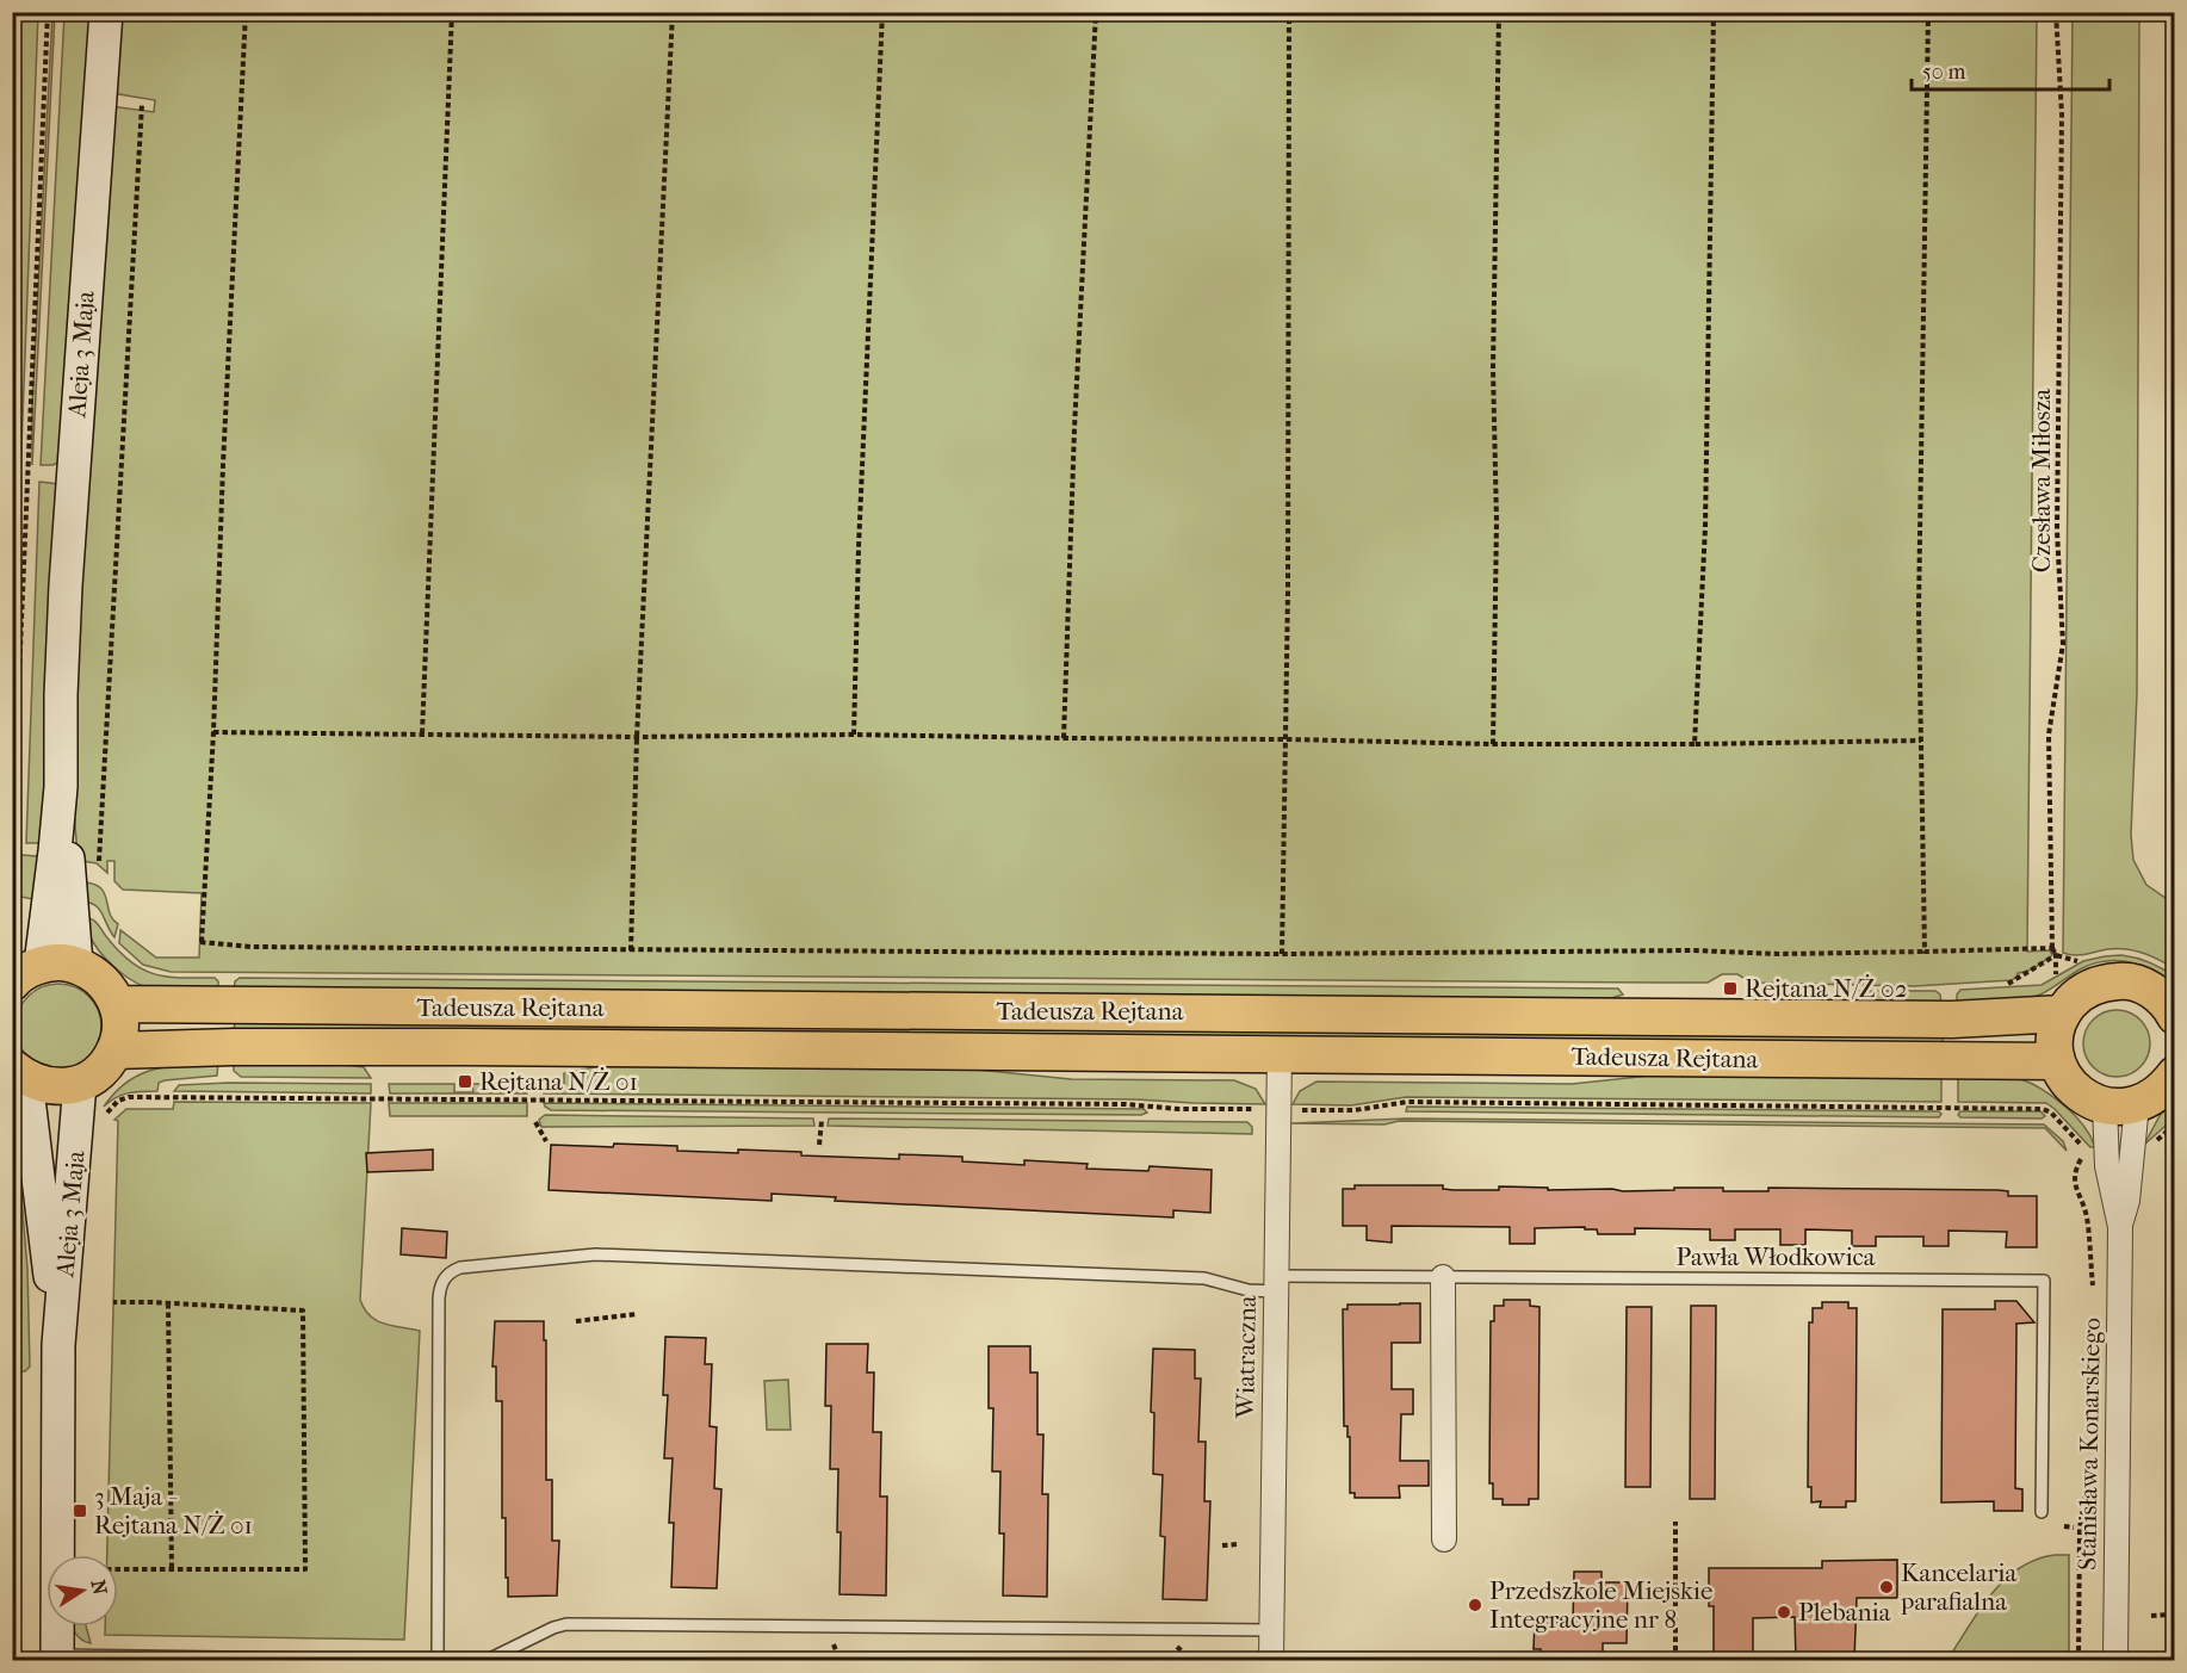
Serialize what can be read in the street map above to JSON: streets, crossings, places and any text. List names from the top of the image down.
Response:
{
  "streets": {
    "main road": ["Tadeusza Rejtana"],
    "street": ["Aleja 3 Maja", "Wiatraczna", "Stanisława Konarskiego"],
    "lane": ["Pawła Włodkowica"],
    "path": ["Czesława Miłosza"]
  },
  "crossings": [
    ["Tadeusza Rejtana", "Wiatraczna"],
    ["Pawła Włodkowica", "Wiatraczna"]
  ],
  "places": {
    "transit": ["Rejtana N/Ż 02", "Rejtana N/Ż 01", "3 Maja - Rejtana N/Ż 01"],
    "other": ["Kancelaria parafialna", "Przedszkole Miejskie Integracyjne nr 8", "Plebania"]
  },
  "scale_bar": "50 m",
  "north": "right"
}
